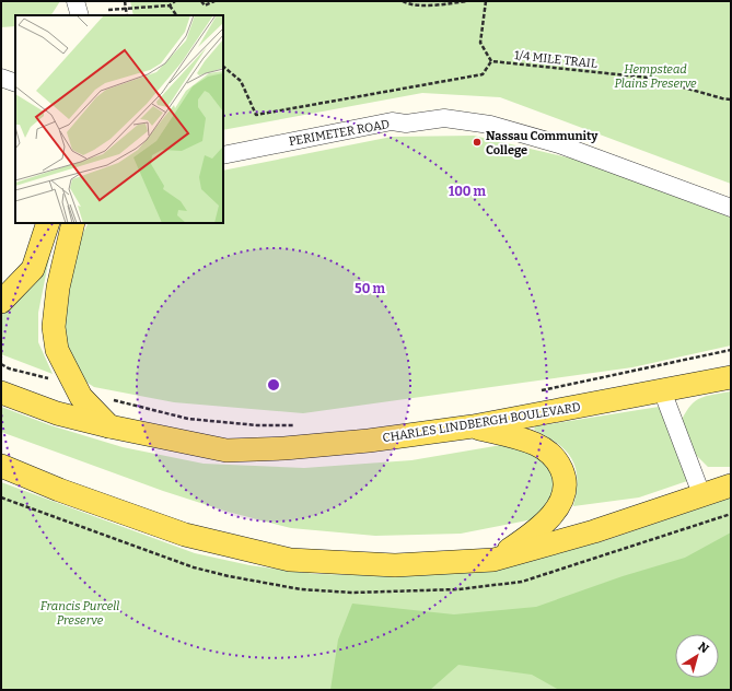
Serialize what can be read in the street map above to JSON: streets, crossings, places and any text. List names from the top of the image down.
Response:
{
  "streets": {
    "main road": ["CHARLES LINDBERGH BOULEVARD"],
    "street": ["PERIMETER ROAD"],
    "path": ["1/4 MILE TRAIL"]
  },
  "parks": ["Hempstead Plains Preserve", "Francis Purcell Preserve"],
  "places": ["Nassau Community College"],
  "north": "top right",
  "rings": ["100 m", "50 m"]
}
